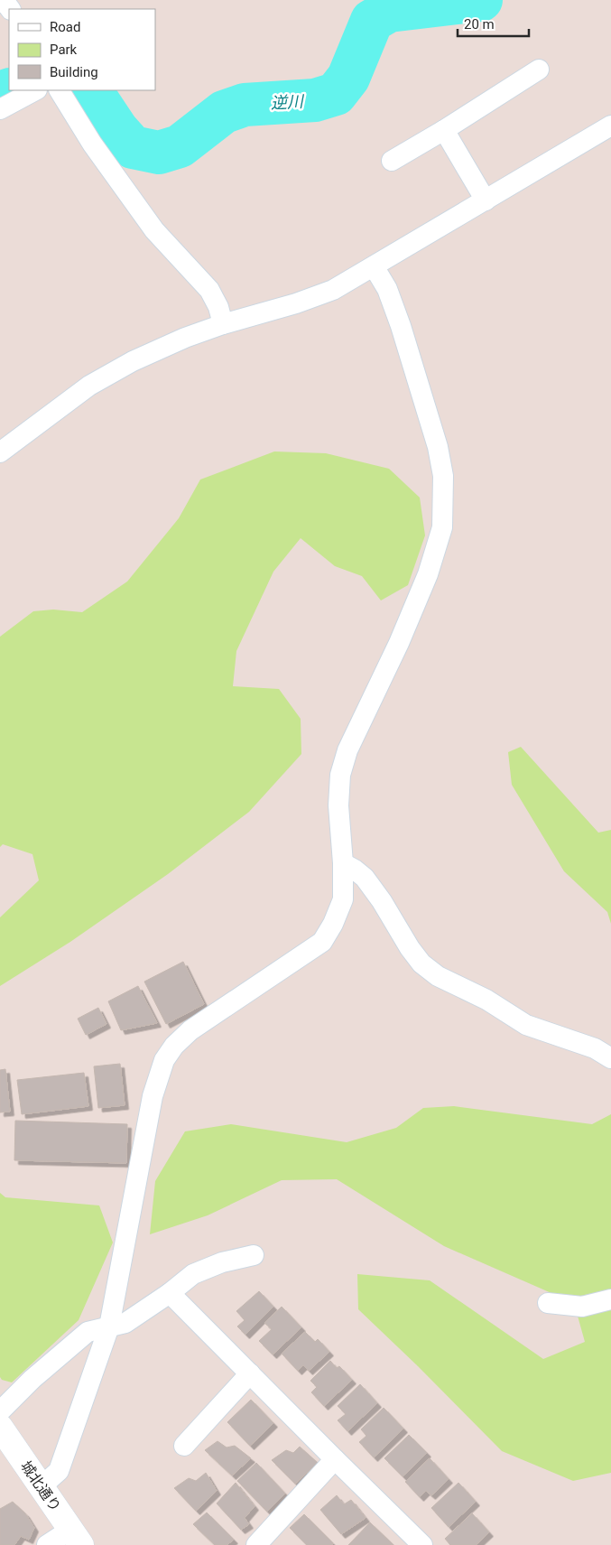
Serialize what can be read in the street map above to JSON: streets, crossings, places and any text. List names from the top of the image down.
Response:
{
  "streets": {
    "street": ["城北通り"]
  },
  "water": ["逆川"],
  "legend": ["Road", "Park", "Building"],
  "scale_bar": "20 m"
}
